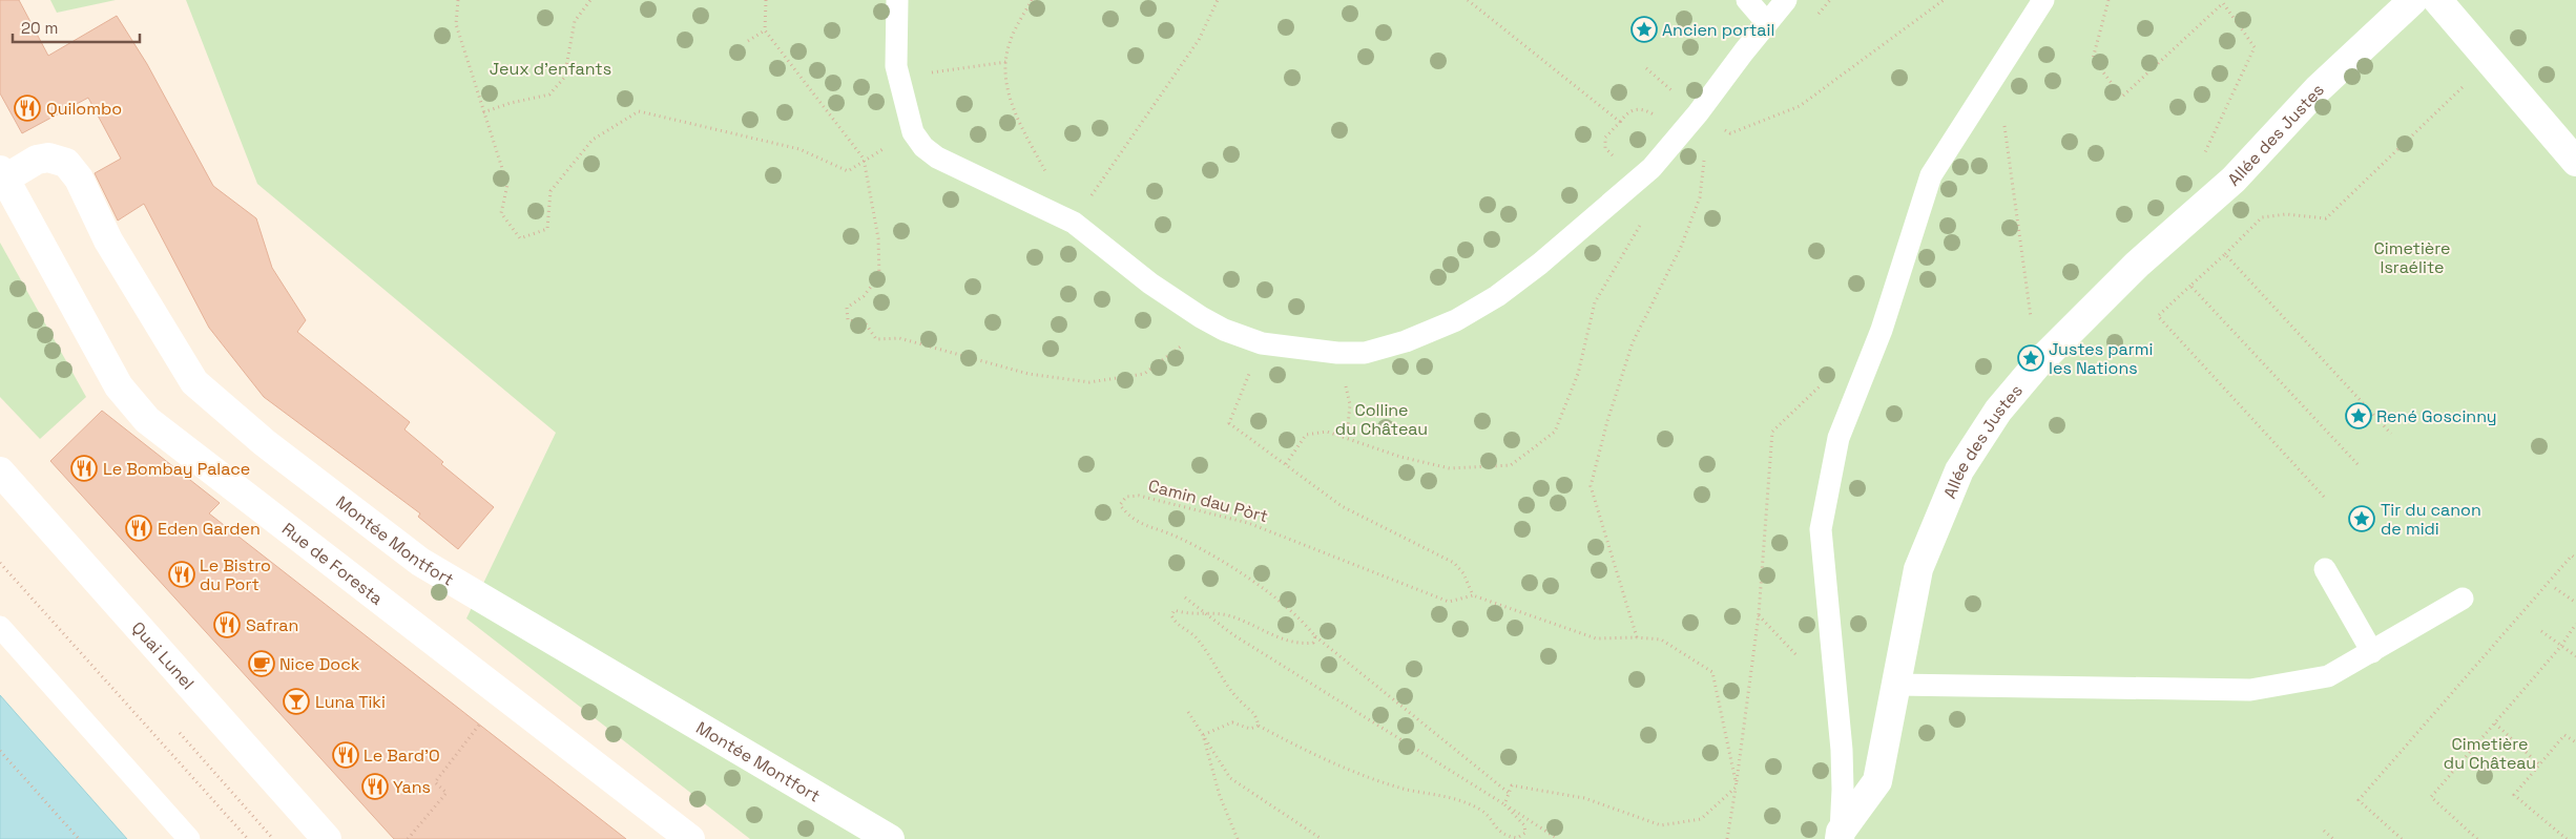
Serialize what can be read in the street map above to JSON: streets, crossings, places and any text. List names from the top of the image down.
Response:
{
  "streets": {
    "street": [
      "Allée des Justes",
      "Montée Montfort",
      "Rue de Foresta",
      "Quai Lunel"
    ],
    "path": ["Camin dau Pòrt"]
  },
  "crossings": [
    ["Montée Montfort", "Rue de Foresta"]
  ],
  "parks": [
    "Jeux d'enfants",
    "Cimetière Israélite",
    "Colline du Château",
    "Cimetière du Château"
  ],
  "places": {
    "place": [
      "Ancien portail",
      "Justes parmi les Nations",
      "René Goscinny",
      "Tir du canon de midi"
    ],
    "restaurant": [
      "Quilombo",
      "Le Bombay Palace",
      "Eden Garden",
      "Le Bistro du Port",
      "Safran",
      "Le Bard'O",
      "Yans"
    ],
    "cafe": ["Nice Dock"],
    "bar": ["Luna Tiki"]
  },
  "scale_bar": "20 m"
}
